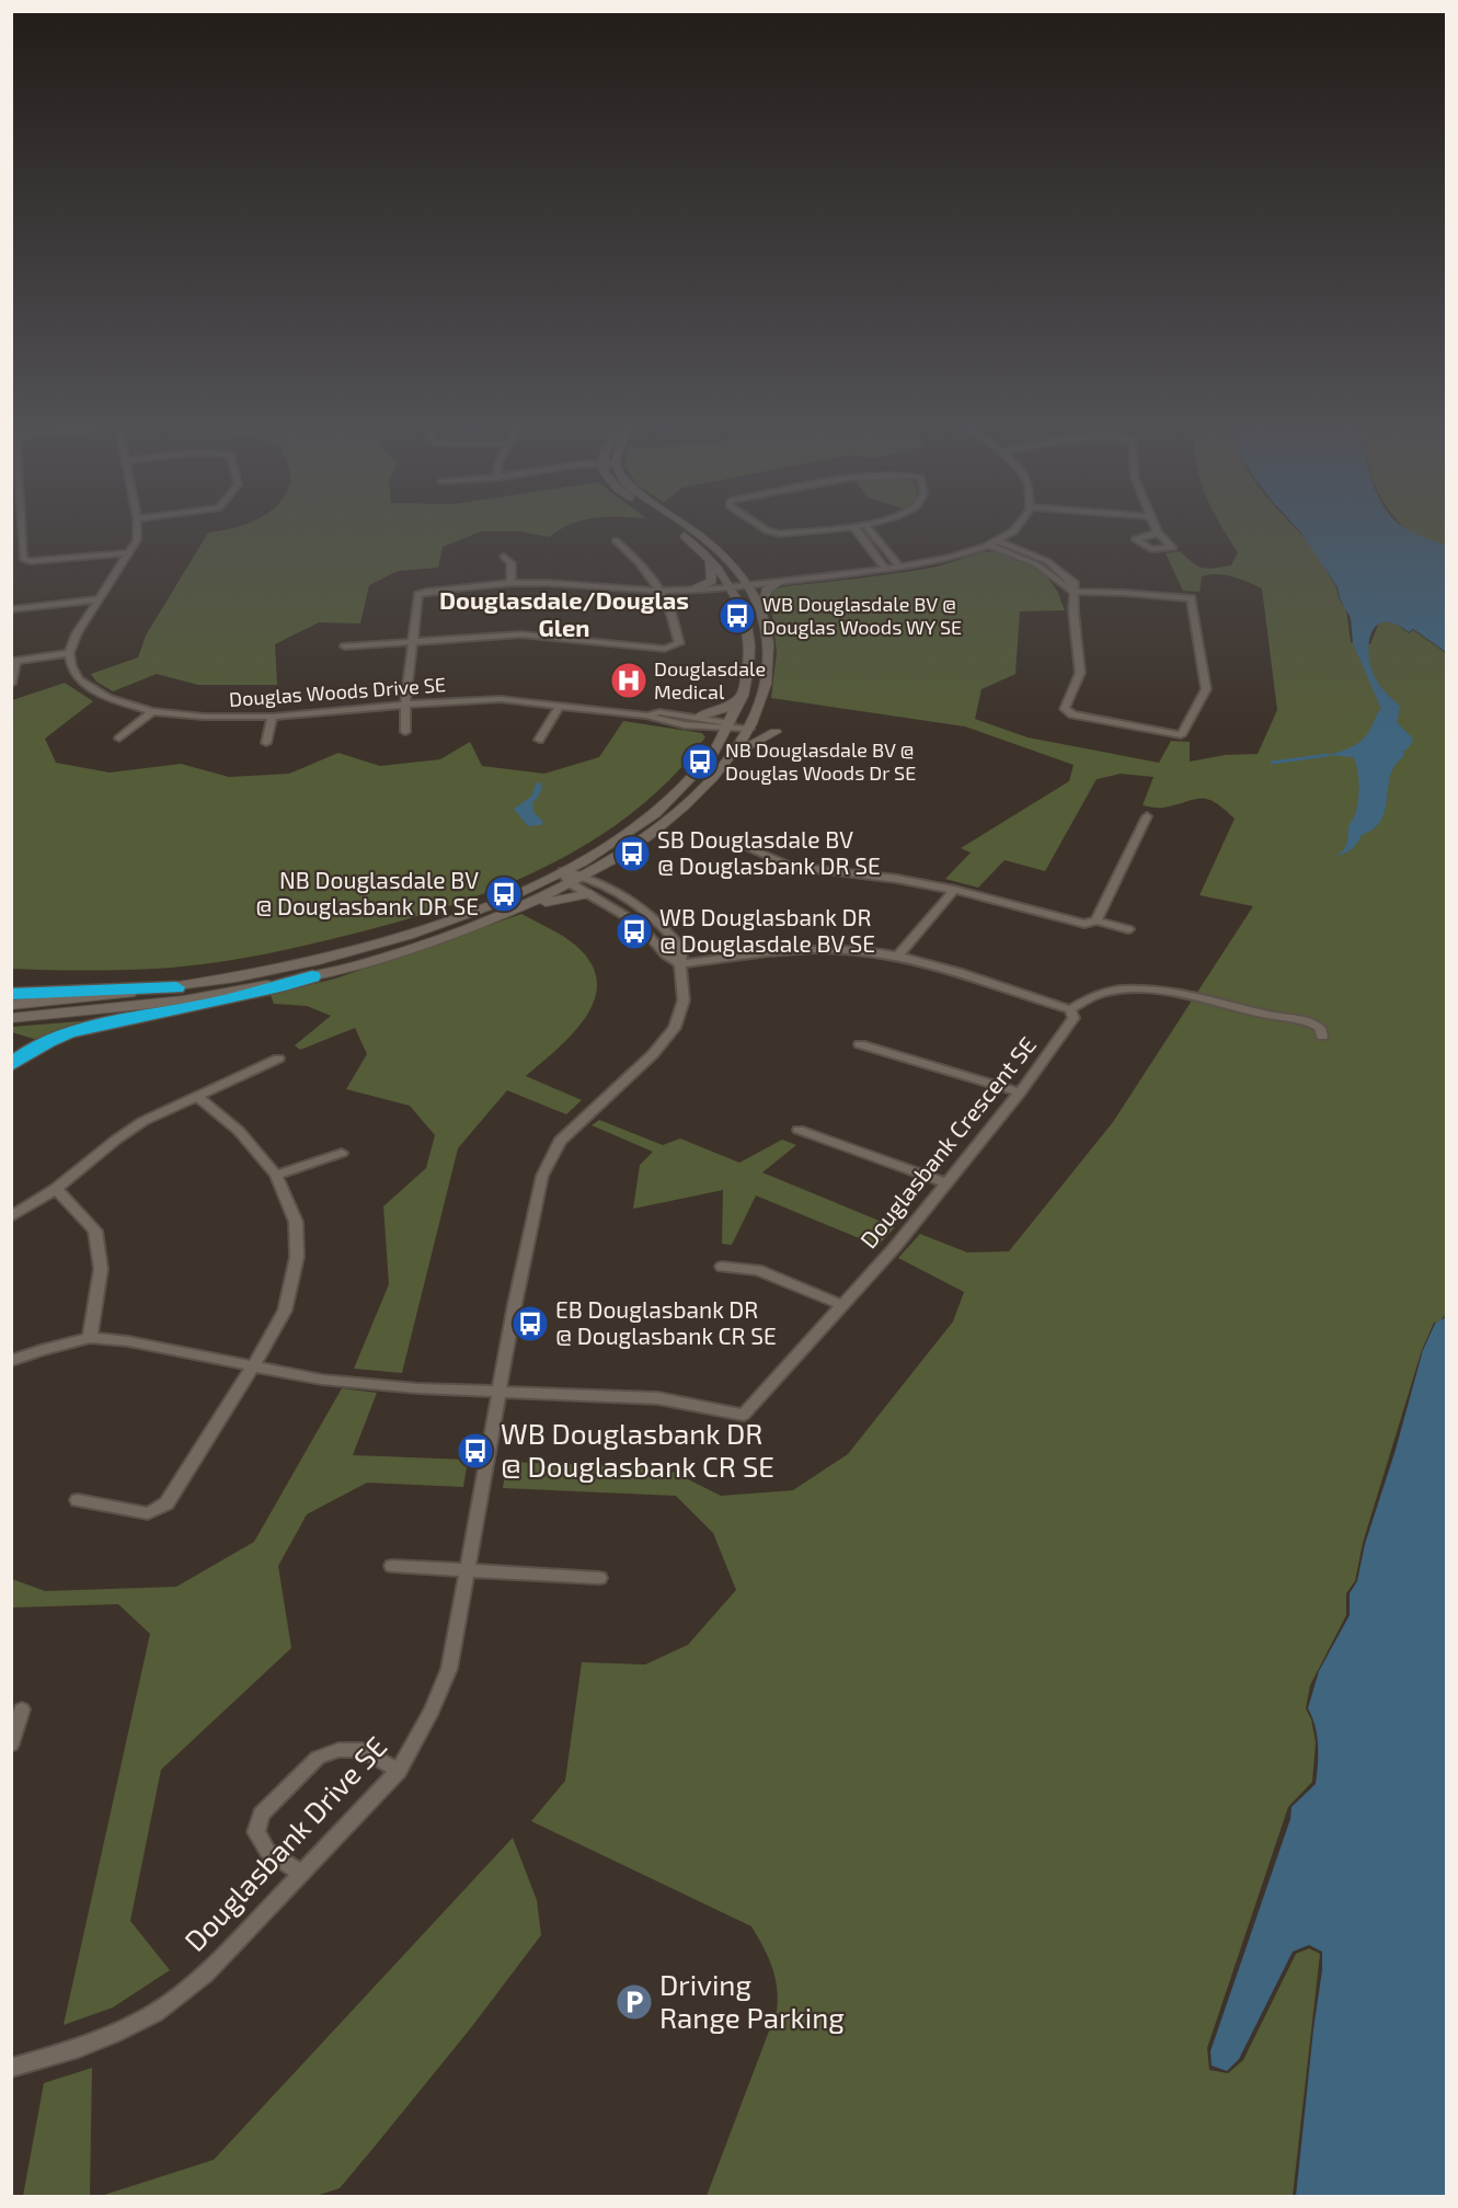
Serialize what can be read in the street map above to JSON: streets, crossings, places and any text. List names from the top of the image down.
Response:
{
  "streets": {
    "street": ["Douglas Woods Drive SE", "Douglasbank Crescent SE", "Douglasbank Drive SE"]
  },
  "crossings": [
    ["Douglasbank Crescent SE", "Douglasbank Drive SE"]
  ],
  "districts": ["Douglasdale/Douglas Glen"],
  "places": {
    "bus stop": [
      "WB Douglasdale BV @ Douglas Woods WY SE",
      "NB Douglasdale BV @ Douglas Woods Dr SE",
      "SB Douglasdale BV @ Douglasbank DR SE",
      "NB Douglasdale BV @ Douglasbank DR SE",
      "WB Douglasbank DR @ Douglasdale BV SE",
      "EB Douglasbank DR @ Douglasbank CR SE",
      "WB Douglasbank DR @ Douglasbank CR SE"
    ],
    "hospital": ["Douglasdale Medical"],
    "parking": ["Driving Range Parking"]
  }
}
